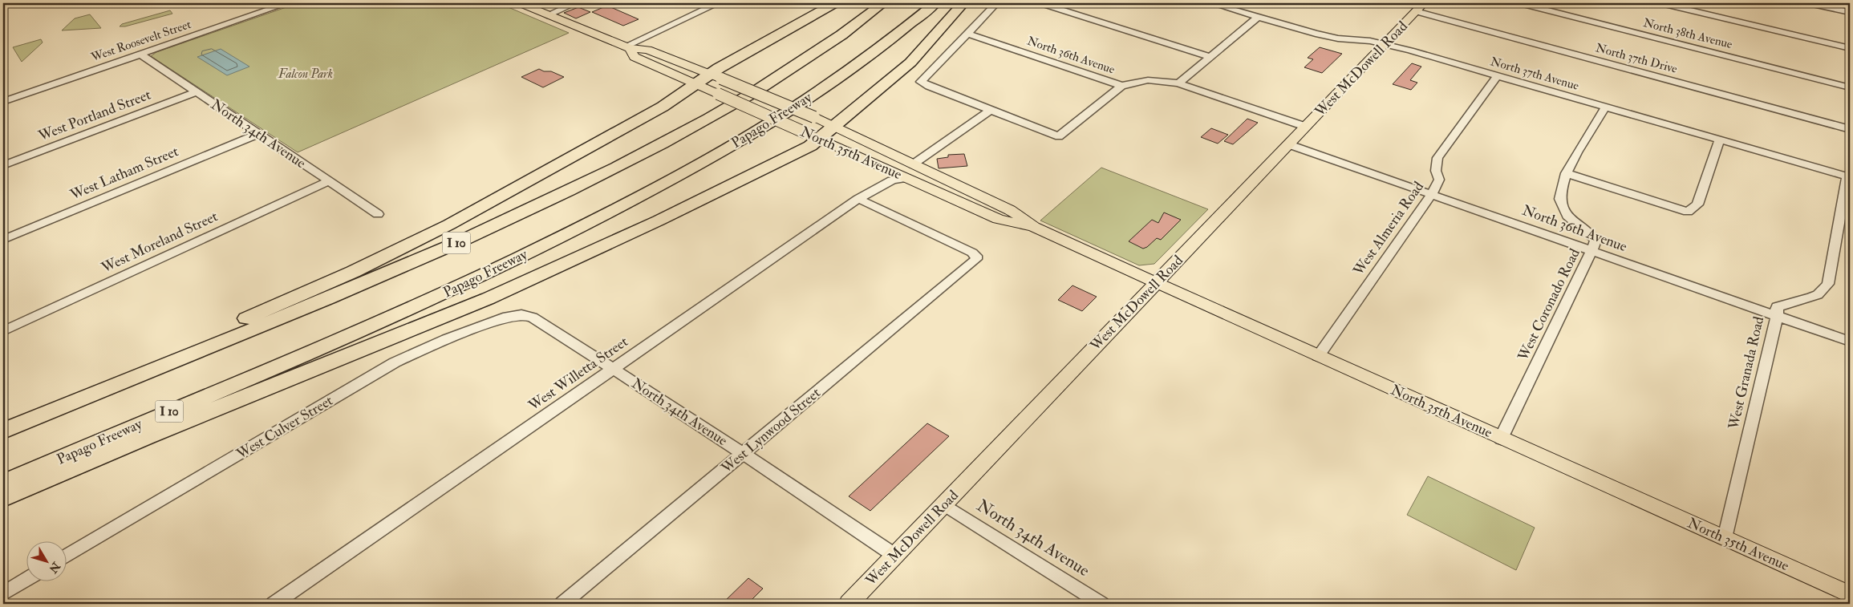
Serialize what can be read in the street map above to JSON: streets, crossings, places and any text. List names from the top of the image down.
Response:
{
  "streets": {
    "highway": ["Papago Freeway", "I 10"],
    "main road": ["West McDowell Road", "North 35th Avenue"],
    "street": [
      "North 38th Avenue",
      "West Roosevelt Street",
      "North 36th Avenue",
      "North 37th Drive",
      "North 37th Avenue",
      "West Portland Street",
      "North 34th Avenue",
      "West Latham Street",
      "West Almeria Road",
      "West Moreland Street",
      "West Coronado Road",
      "West Granada Road",
      "West Willetta Street",
      "West Culver Street",
      "West Lynwood Street"
    ]
  },
  "crossings": [
    ["West Roosevelt Street", "North 34th Avenue"],
    ["North 36th Avenue", "West McDowell Road"],
    ["North 36th Avenue", "West Almeria Road"],
    ["North 36th Avenue", "West Coronado Road"],
    ["North 36th Avenue", "West Granada Road"],
    ["North 37th Drive", "West McDowell Road"],
    ["West McDowell Road", "North 37th Avenue"],
    ["West McDowell Road", "North 34th Avenue"],
    ["West McDowell Road", "North 35th Avenue"],
    ["North 37th Avenue", "West Almeria Road"],
    ["North 37th Avenue", "West Coronado Road"],
    ["North 37th Avenue", "West Granada Road"],
    ["West Portland Street", "North 34th Avenue"],
    ["North 34th Avenue", "West Latham Street"],
    ["North 34th Avenue", "West Moreland Street"],
    ["North 34th Avenue", "West Willetta Street"],
    ["North 34th Avenue", "West Culver Street"],
    ["North 34th Avenue", "West Lynwood Street"],
    ["North 35th Avenue", "West Almeria Road"],
    ["North 35th Avenue", "West Coronado Road"],
    ["North 35th Avenue", "West Granada Road"],
    ["North 35th Avenue", "West Willetta Street"],
    ["West Willetta Street", "West Lynwood Street"]
  ],
  "parks": ["Falcon Park"],
  "north": "bottom right"
}
